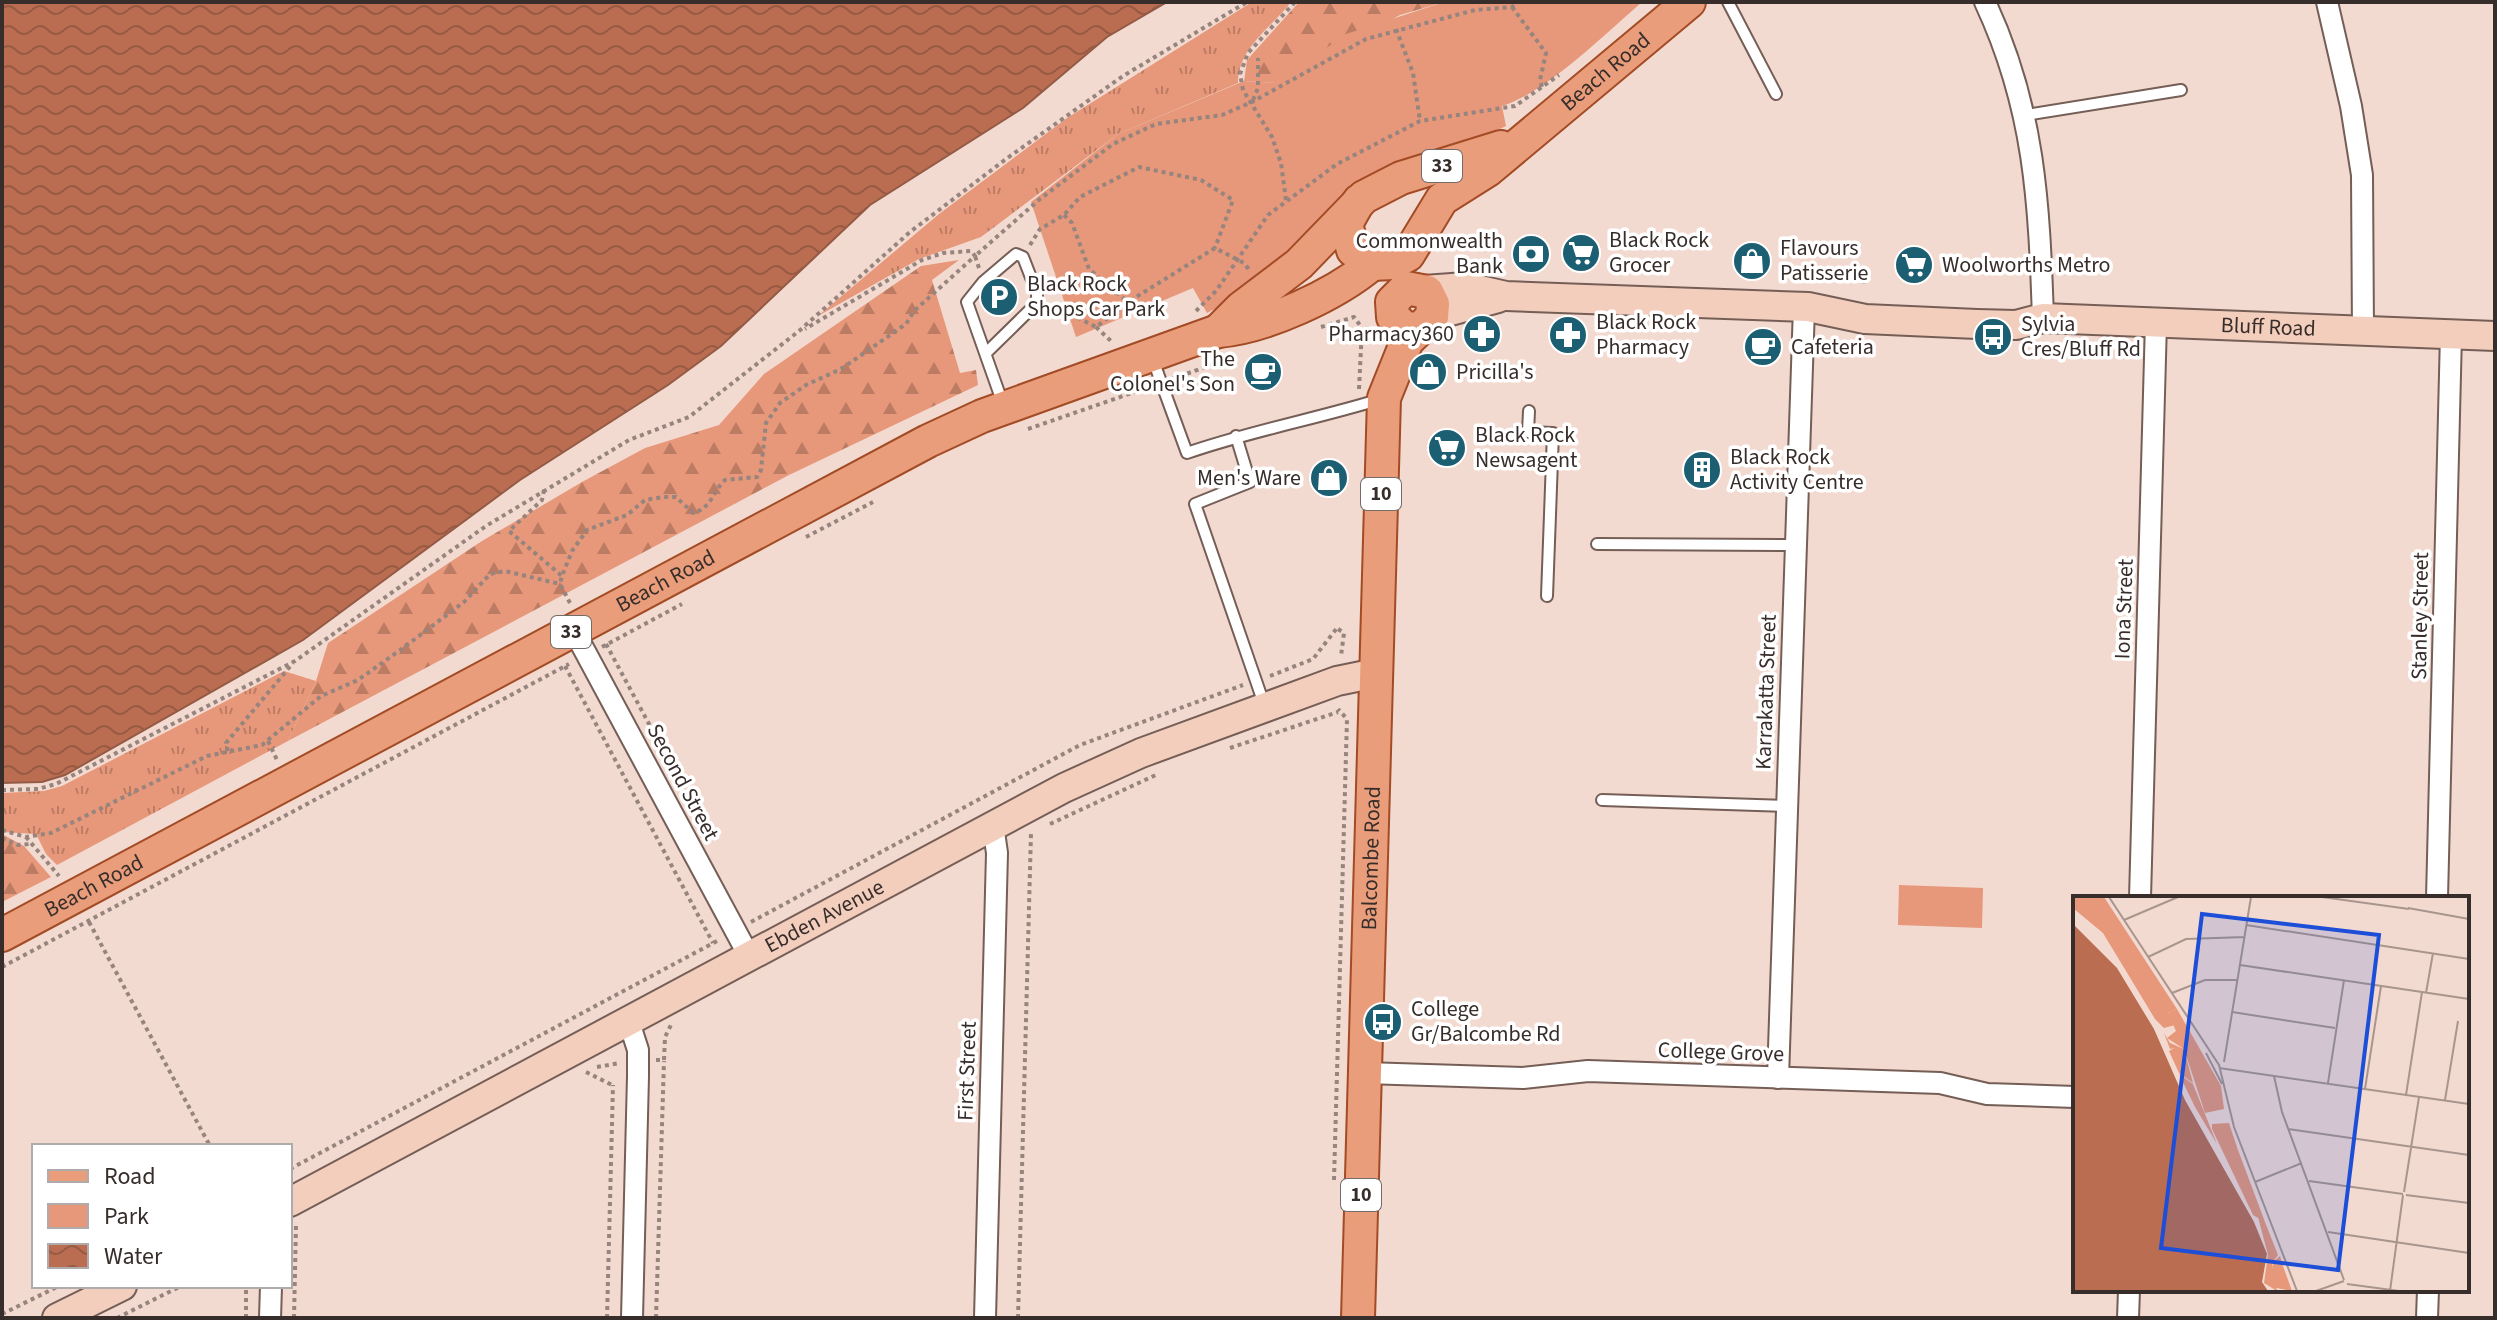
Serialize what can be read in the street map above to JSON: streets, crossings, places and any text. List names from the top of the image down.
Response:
{
  "streets": {
    "main road": [
      "Beach Road",
      "33",
      "10",
      "Balcombe Road"
    ],
    "street": [
      "Bluff Road",
      "Iona Street",
      "Stanley Street",
      "Karrakatta Street",
      "Second Street",
      "Ebden Avenue",
      "College Grove",
      "First Street"
    ]
  },
  "crossings": [
    ["Beach Road", "33"],
    ["Beach Road", "Second Street"],
    ["Bluff Road", "Iona Street"],
    ["Bluff Road", "Stanley Street"],
    ["Bluff Road", "Karrakatta Street"],
    ["Bluff Road", "Balcombe Road"],
    ["Karrakatta Street", "College Grove"],
    ["Second Street", "Ebden Avenue"],
    ["Balcombe Road", "Ebden Avenue"],
    ["Balcombe Road", "College Grove"],
    ["Ebden Avenue", "First Street"]
  ],
  "places": {
    "supermarket": ["Black Rock Grocer", "Woolworths Metro", "Black Rock Newsagent"],
    "bank": ["Commonwealth Bank"],
    "shop": ["Flavours Patisserie", "Pricilla's", "Men's Ware"],
    "parking": ["Black Rock Shops Car Park"],
    "pharmacy": ["Pharmacy360", "Black Rock Pharmacy"],
    "bus stop": ["Sylvia Cres/Bluff Rd", "College Gr/Balcombe Rd"],
    "cafe": ["Cafeteria", "The Colonel's Son"],
    "building": ["Black Rock Activity Centre"]
  },
  "legend": ["Road", "Park", "Water"]
}
